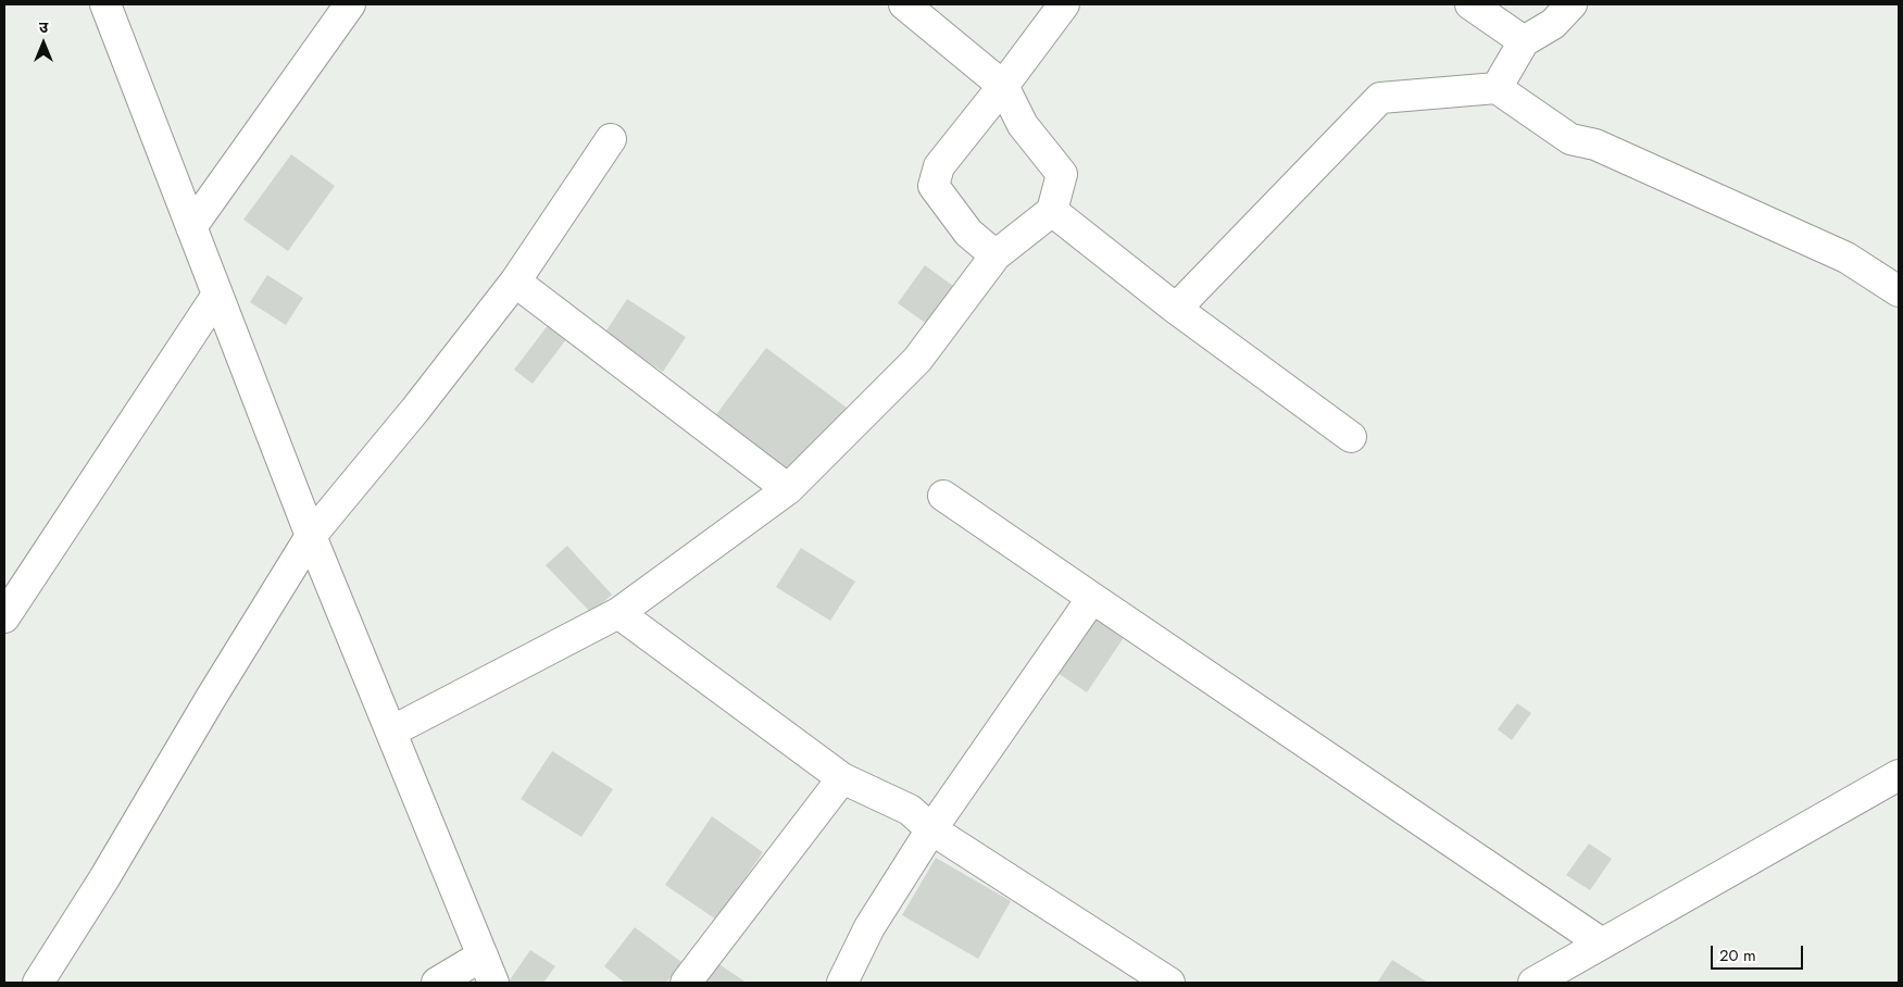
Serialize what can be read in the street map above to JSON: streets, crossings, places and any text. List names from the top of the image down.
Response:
{
  "scale_bar": "20 m",
  "north": "top"
}
